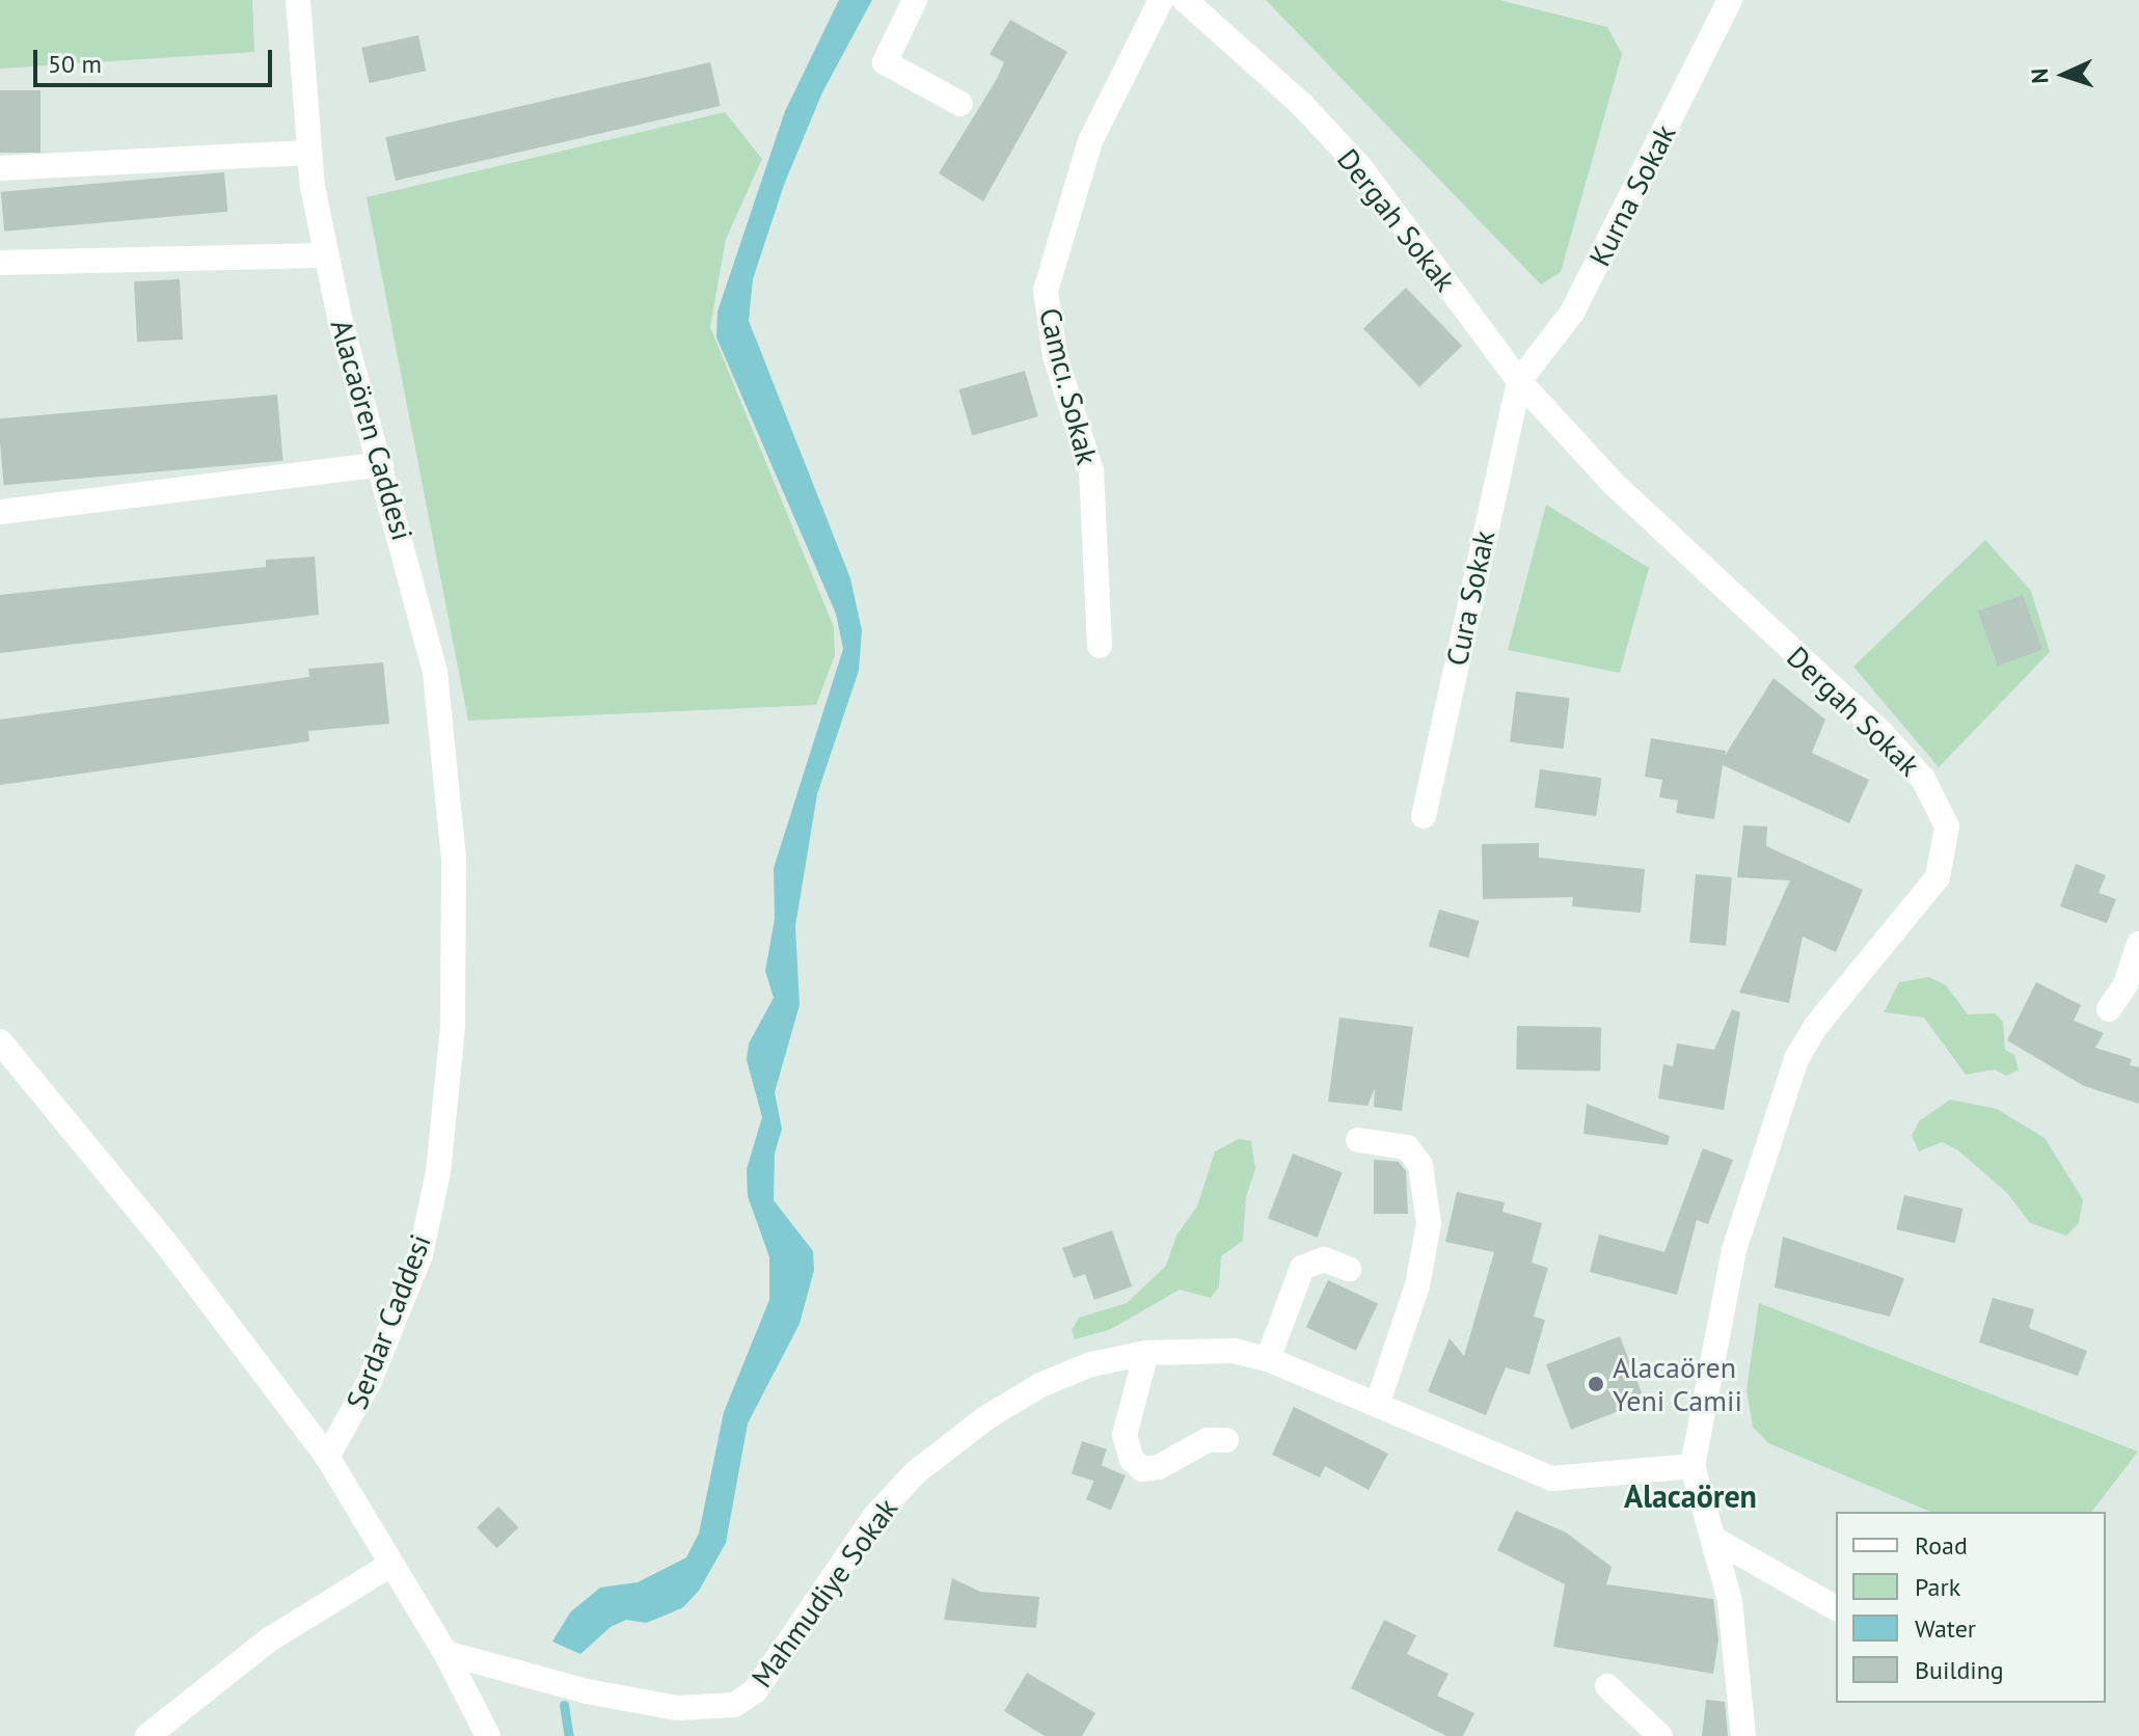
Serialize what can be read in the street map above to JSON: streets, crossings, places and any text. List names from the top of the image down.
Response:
{
  "streets": {
    "street": [
      "Kurna Sokak",
      "Dergah Sokak",
      "Camcı. Sokak",
      "Alacaören Caddesi",
      "Cura Sokak",
      "Serdar Caddesi",
      "Mahmudiye Sokak"
    ]
  },
  "crossings": [
    ["Kurna Sokak", "Dergah Sokak"],
    ["Kurna Sokak", "Cura Sokak"],
    ["Dergah Sokak", "Cura Sokak"],
    ["Dergah Sokak", "Mahmudiye Sokak"],
    ["Alacaören Caddesi", "Serdar Caddesi"]
  ],
  "districts": ["Alacaören"],
  "places": ["Alacaören Yeni Camii"],
  "legend": [
    "Road",
    "Park",
    "Water",
    "Building"
  ],
  "scale_bar": "50 m",
  "north": "left"
}
